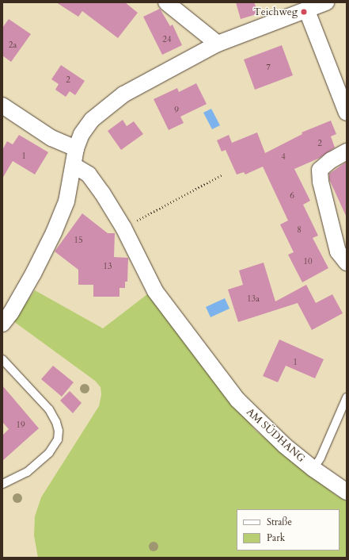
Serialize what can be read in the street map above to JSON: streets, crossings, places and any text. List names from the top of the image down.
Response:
{
  "streets": {
    "street": ["AM SÜDHANG"]
  },
  "places": ["Teichweg"],
  "house_numbers": [
    "24",
    "2a",
    "7",
    "2",
    "9",
    "2",
    "1",
    "4",
    "6",
    "8",
    "15",
    "10",
    "13",
    "13a",
    "1",
    "19"
  ],
  "legend": ["Straße", "Park"]
}
